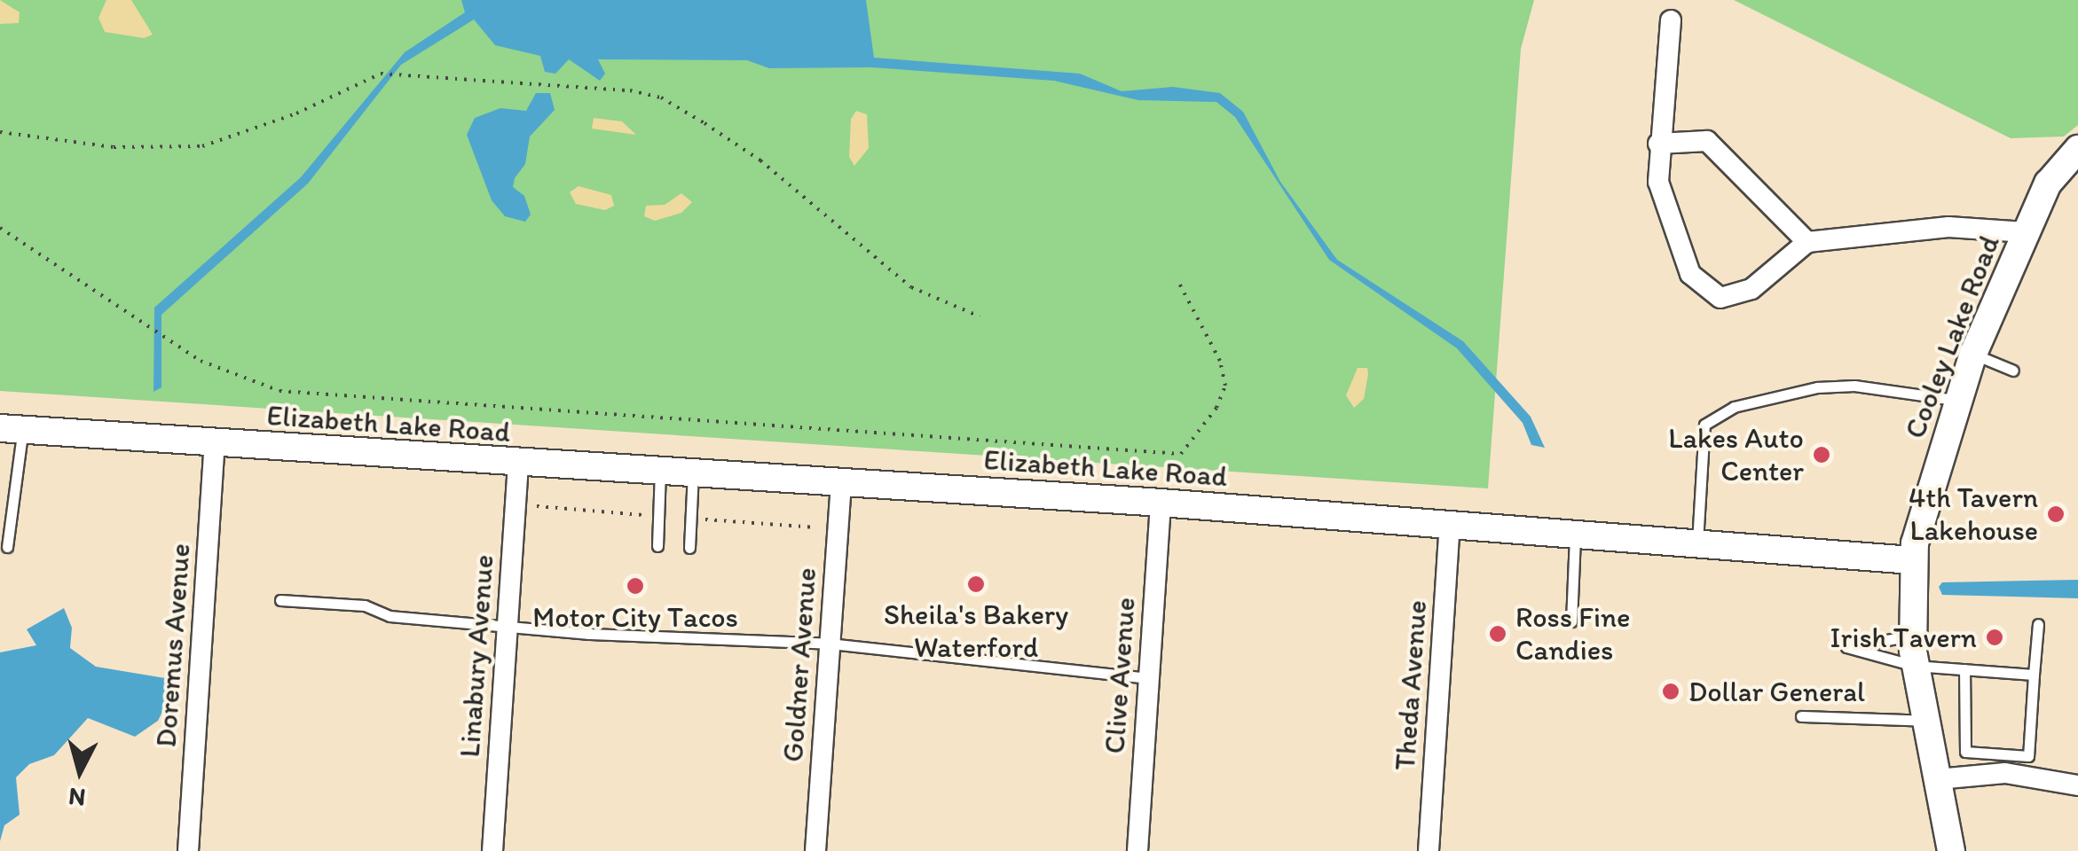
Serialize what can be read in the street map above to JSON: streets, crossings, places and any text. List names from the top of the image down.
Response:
{
  "streets": {
    "main road": ["Cooley Lake Road", "Elizabeth Lake Road"],
    "street": [
      "Doremus Avenue",
      "Linabury Avenue",
      "Goldner Avenue",
      "Clive Avenue",
      "Theda Avenue"
    ]
  },
  "crossings": [
    ["Cooley Lake Road", "Elizabeth Lake Road"],
    ["Elizabeth Lake Road", "Doremus Avenue"],
    ["Elizabeth Lake Road", "Linabury Avenue"],
    ["Elizabeth Lake Road", "Goldner Avenue"],
    ["Elizabeth Lake Road", "Clive Avenue"],
    ["Elizabeth Lake Road", "Theda Avenue"]
  ],
  "places": [
    "Lakes Auto Center",
    "4th Tavern Lakehouse",
    "Sheila's Bakery Waterford",
    "Motor City Tacos",
    "Ross Fine Candies",
    "Irish Tavern",
    "Dollar General"
  ],
  "north": "bottom"
}
